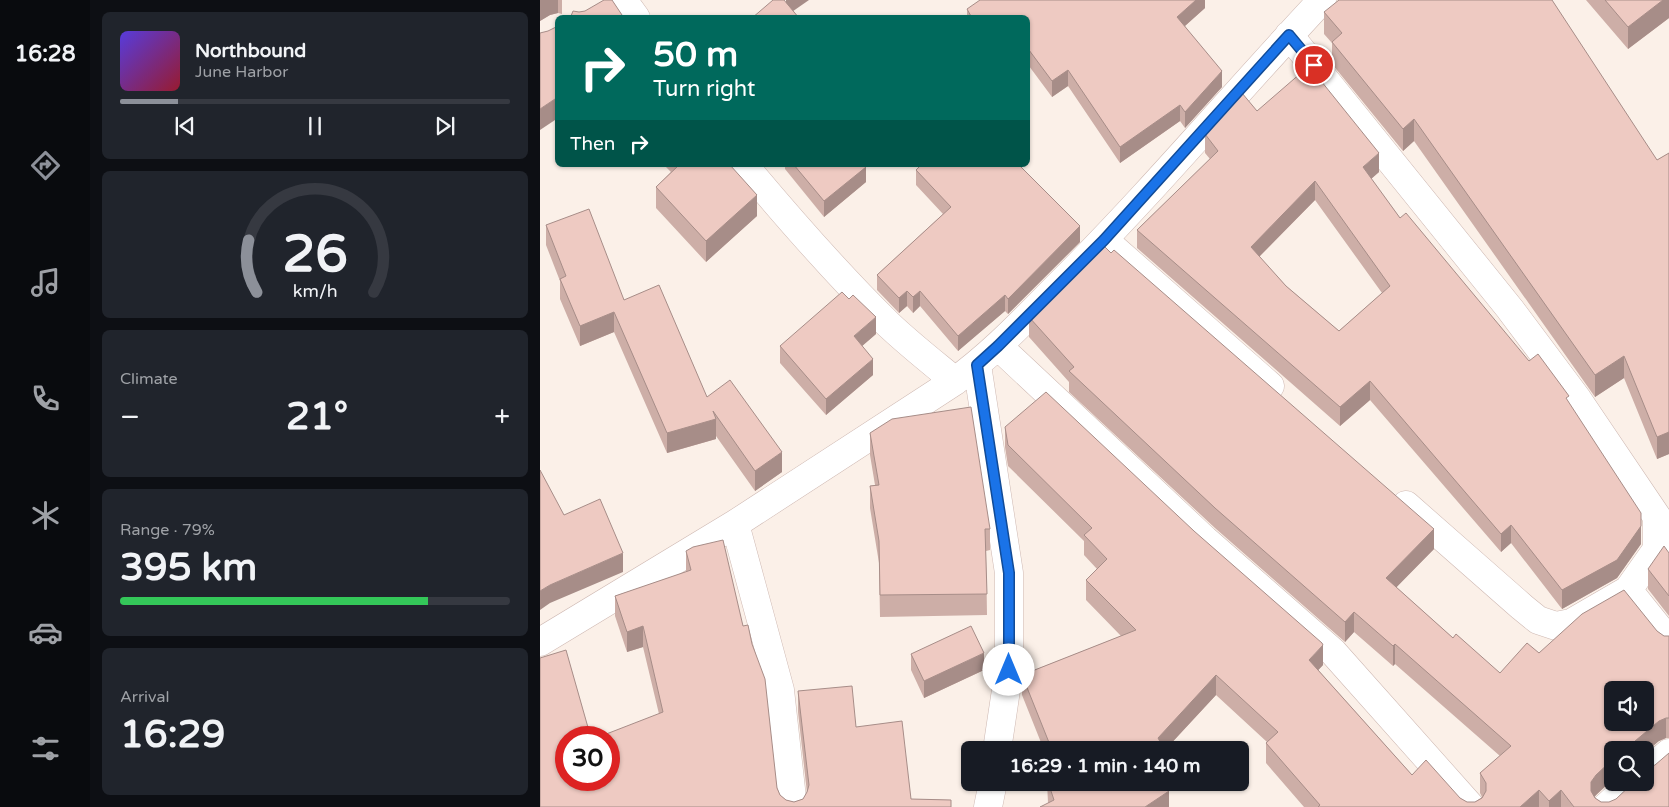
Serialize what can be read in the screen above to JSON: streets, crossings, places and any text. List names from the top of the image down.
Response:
{
  "page": {
    "tabs": "16:28",
    "turn": ["50 m", "Turn right"],
    "song": ["Northbound", "June Harbor"],
    "then": "Then",
    "tile": [
      "Climate",
      ["Range · 79%", "395 km"],
      ["Arrival", "16:29"]
    ],
    "heat": ["−", "21°", "+"],
    "limit": "30",
    "trip": "16:29 · 1 min · 140 m",
    "gauge": ["26", "km/h"]
  }
}
